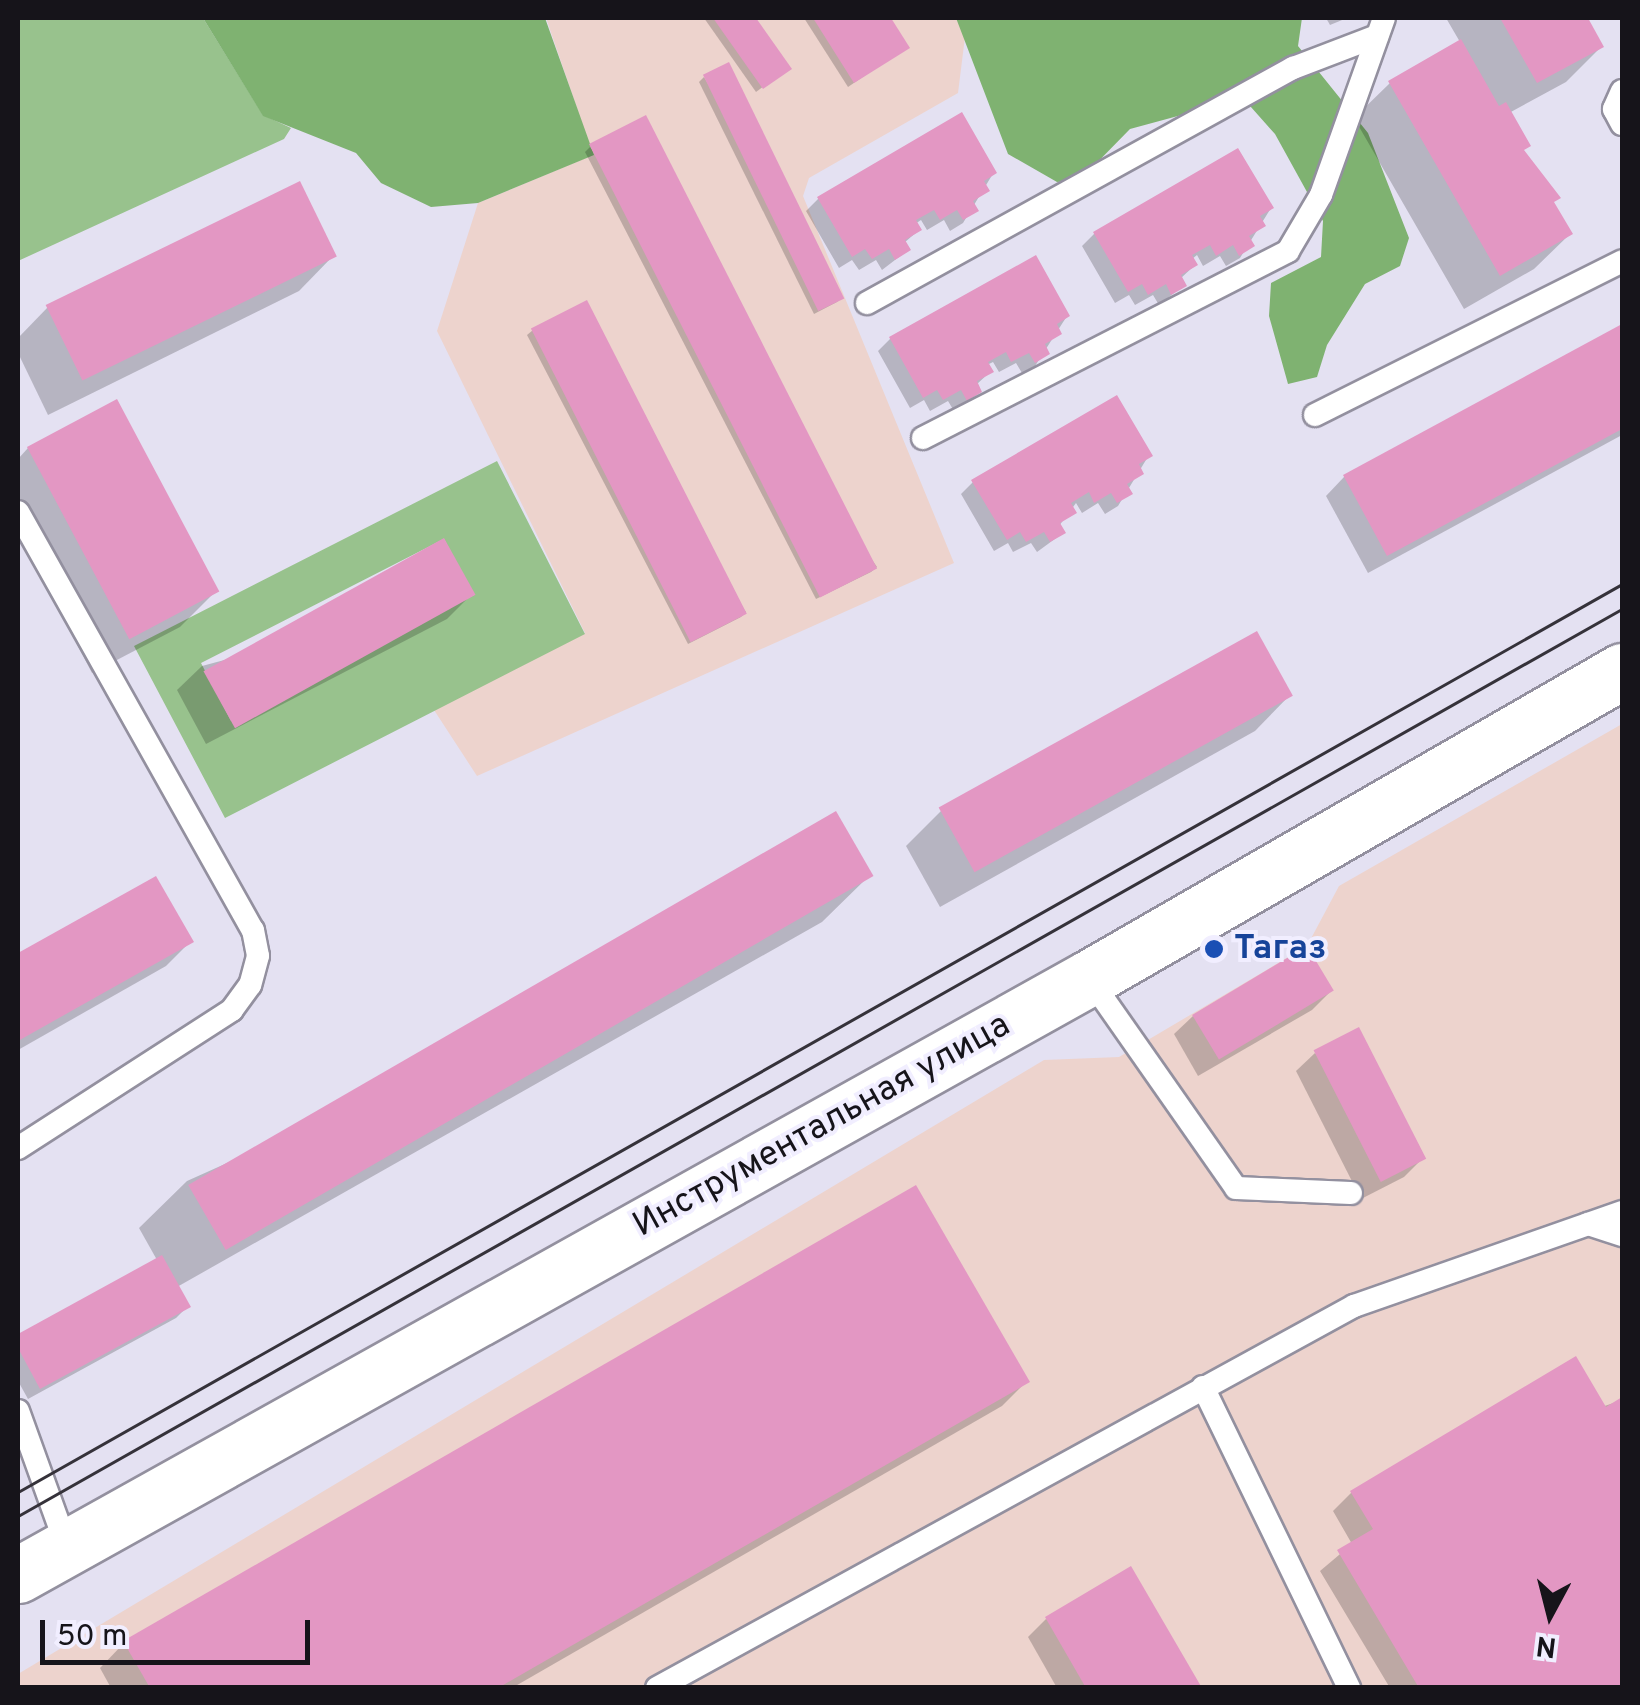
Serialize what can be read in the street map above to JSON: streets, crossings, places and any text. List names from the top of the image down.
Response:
{
  "streets": {
    "street": ["Инструментальная улица"]
  },
  "places": ["Тагаз"],
  "scale_bar": "50 m",
  "north": "bottom"
}
